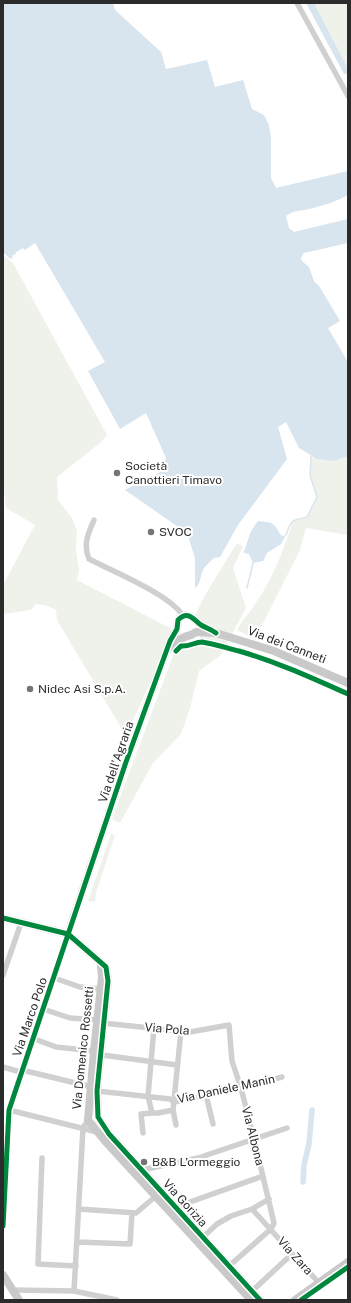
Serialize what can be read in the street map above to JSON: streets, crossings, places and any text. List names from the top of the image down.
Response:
{
  "streets": {
    "street": [
      "Via dei Canneti",
      "Via dell'Agraria",
      "Via Marco Polo",
      "Via Pola",
      "Via Domenico Rossetti",
      "Via Daniele Manin",
      "Via Albona",
      "Via Gorizia",
      "Via Zara"
    ]
  },
  "crossings": [
    ["Via dei Canneti", "Via dell'Agraria"],
    ["Via dell'Agraria", "Via Marco Polo"],
    ["Via Marco Polo", "Via Pola"],
    ["Via Marco Polo", "Via Daniele Manin"],
    ["Via Pola", "Via Domenico Rossetti"],
    ["Via Pola", "Via Albona"],
    ["Via Domenico Rossetti", "Via Daniele Manin"],
    ["Via Domenico Rossetti", "Via Gorizia"],
    ["Via Daniele Manin", "Via Albona"],
    ["Via Albona", "Via Zara"]
  ],
  "places": [
    "Società Canottieri Timavo",
    "SVOC",
    "Nidec Asi S.p.A.",
    "B&B L’ormeggio"
  ]
}
